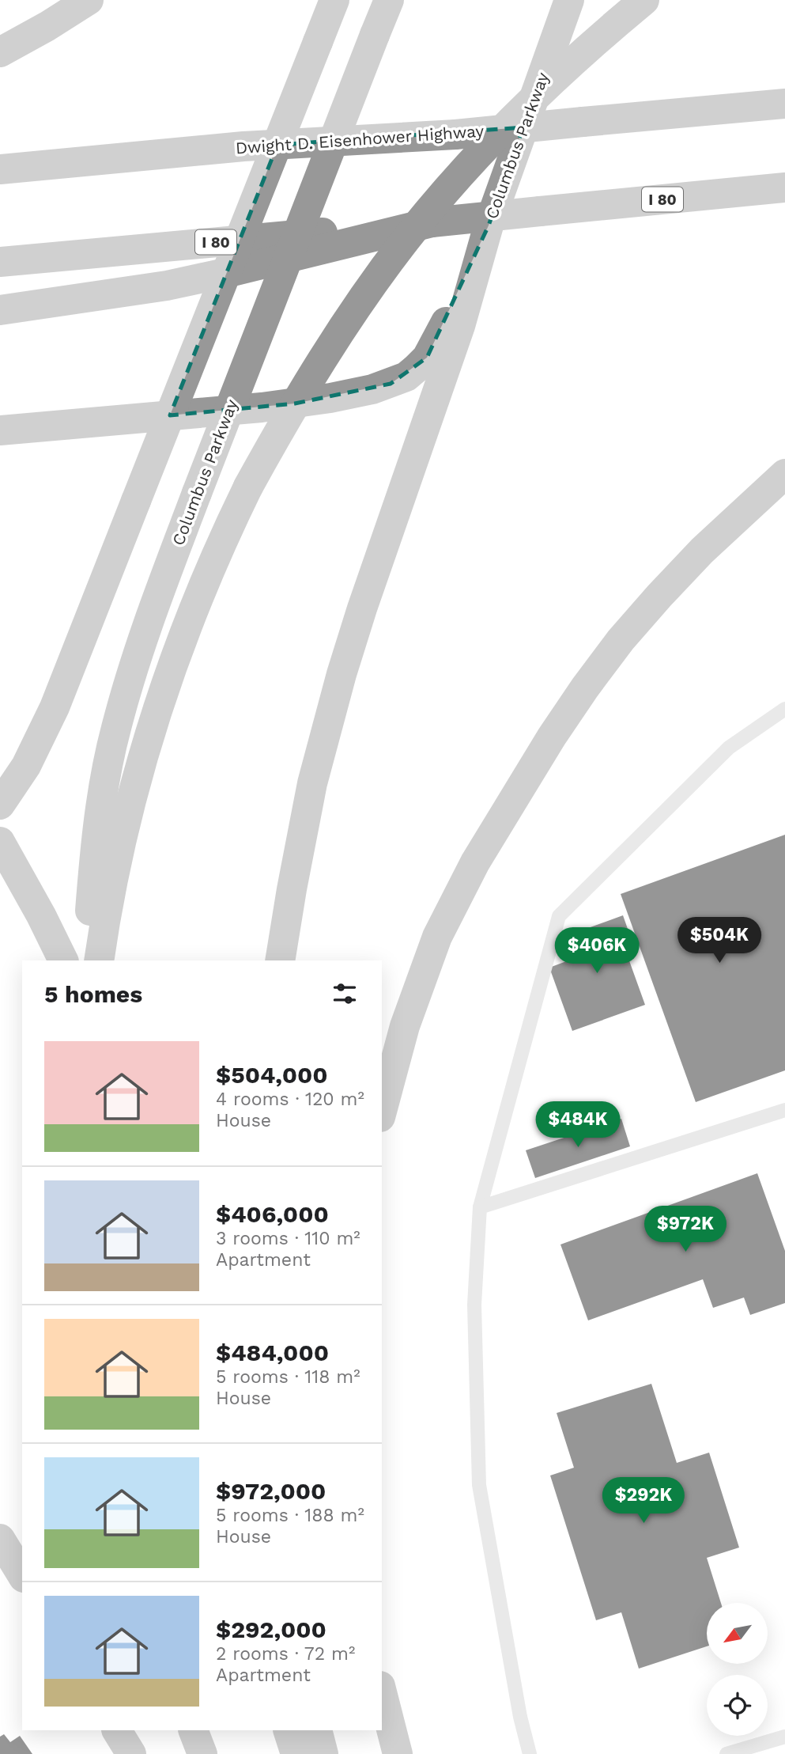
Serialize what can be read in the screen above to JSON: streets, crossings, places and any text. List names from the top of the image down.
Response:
{
  "streets": {
    "highway": ["Dwight D. Eisenhower Highway", "Columbus Parkway", "I 80"]
  },
  "north": "bottom left",
  "page": {
    "price": [
      "$504K",
      "$406K",
      "$484K",
      "$972K",
      "$292K"
    ],
    "heading": "5 homes",
    "list": [
      {
        "name": "$504,000",
        "note": "4 rooms · 120 m² · House"
      },
      {
        "name": "$406,000",
        "note": "3 rooms · 110 m² · Apartment"
      },
      {
        "name": "$484,000",
        "note": "5 rooms · 118 m² · House"
      },
      {
        "name": "$972,000",
        "note": "5 rooms · 188 m² · House"
      },
      {
        "name": "$292,000",
        "note": "2 rooms · 72 m² · Apartment"
      }
    ]
  }
}
